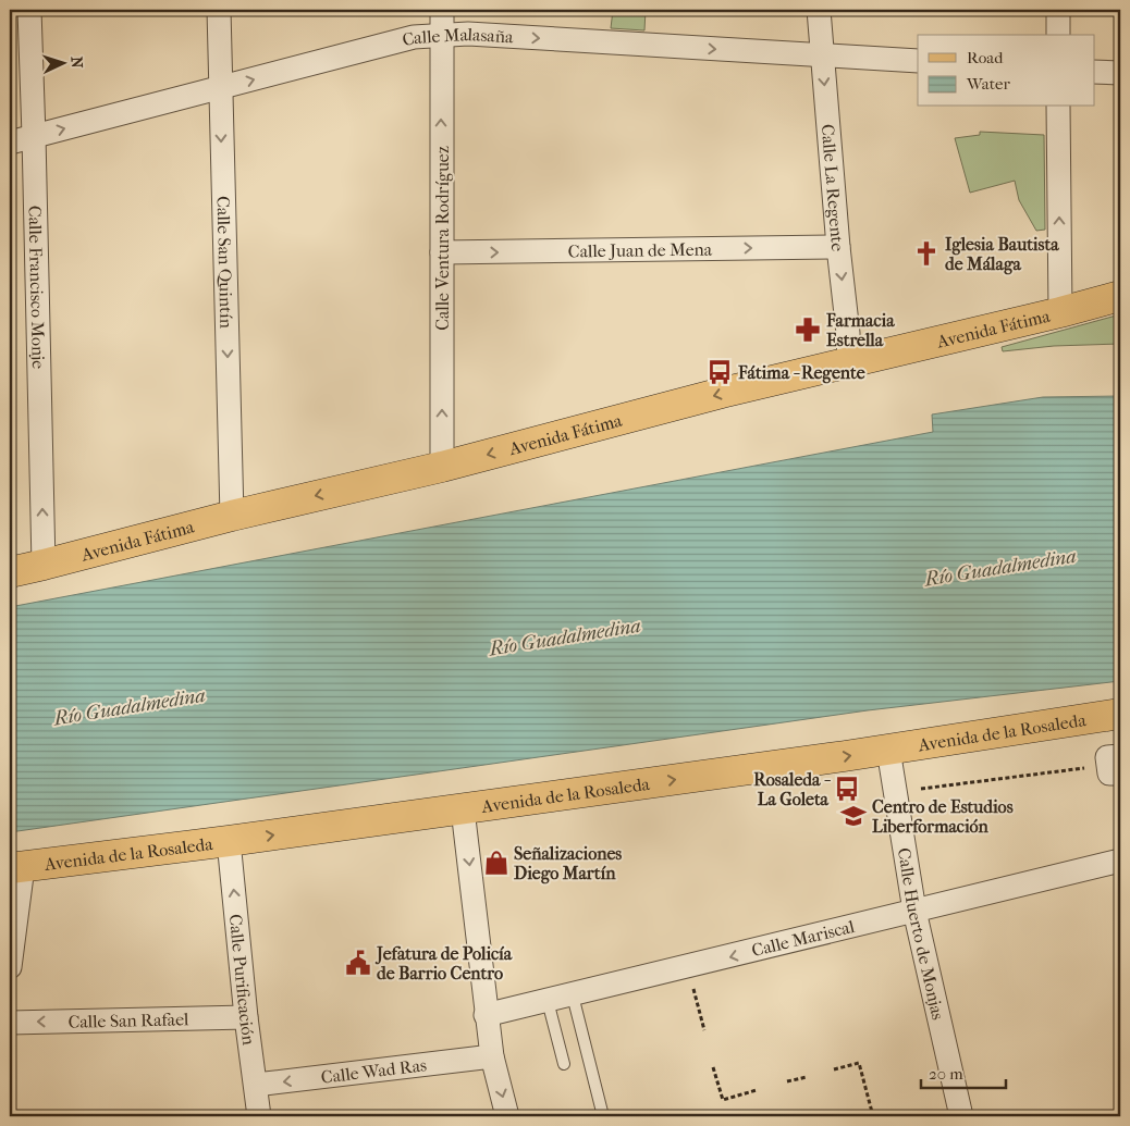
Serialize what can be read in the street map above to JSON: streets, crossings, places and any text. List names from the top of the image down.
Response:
{
  "streets": {
    "main road": ["Avenida Fátima", "Avenida de la Rosaleda"],
    "street": [
      "Calle Malasaña",
      "Calle La Regente",
      "Calle Ventura Rodríguez",
      "Calle Juan de Mena",
      "Calle San Quintín",
      "Calle Francisco Monje",
      "Calle Huerto de Monjas",
      "Calle Mariscal",
      "Calle Purificación",
      "Calle San Rafael",
      "Calle Wad Ras"
    ]
  },
  "crossings": [
    ["Calle Malasaña", "Calle La Regente"],
    ["Calle Malasaña", "Calle Ventura Rodríguez"],
    ["Calle Malasaña", "Calle San Quintín"],
    ["Calle Malasaña", "Calle Francisco Monje"],
    ["Calle La Regente", "Calle Juan de Mena"],
    ["Calle La Regente", "Avenida Fátima"],
    ["Calle Ventura Rodríguez", "Calle Juan de Mena"],
    ["Calle Ventura Rodríguez", "Avenida Fátima"],
    ["Calle San Quintín", "Avenida Fátima"],
    ["Calle Francisco Monje", "Avenida Fátima"],
    ["Avenida de la Rosaleda", "Calle Huerto de Monjas"],
    ["Avenida de la Rosaleda", "Calle Purificación"],
    ["Calle Huerto de Monjas", "Calle Mariscal"],
    ["Calle Purificación", "Calle San Rafael"],
    ["Calle Purificación", "Calle Wad Ras"]
  ],
  "one_way": [
    "Calle Malasaña",
    "Calle La Regente",
    "Calle Ventura Rodríguez",
    "Calle Juan de Mena",
    "Calle San Quintín",
    "Calle Francisco Monje",
    "Avenida Fátima",
    "Avenida de la Rosaleda",
    "Calle Mariscal",
    "Calle Purificación",
    "Calle San Rafael",
    "Calle Wad Ras"
  ],
  "water": ["Río Guadalmedina"],
  "places": {
    "church": ["Iglesia Bautista de Málaga"],
    "pharmacy": ["Farmacia Estrella"],
    "bus stop": ["Fátima - Regente", "Rosaleda - La Goleta"],
    "school or university": ["Centro de Estudios Liberformación"],
    "shop": ["Señalizaciones Diego Martín"],
    "public building": ["Jefatura de Policía de Barrio Centro"]
  },
  "legend": ["Road", "Water"],
  "scale_bar": "20 m",
  "north": "right"
}
